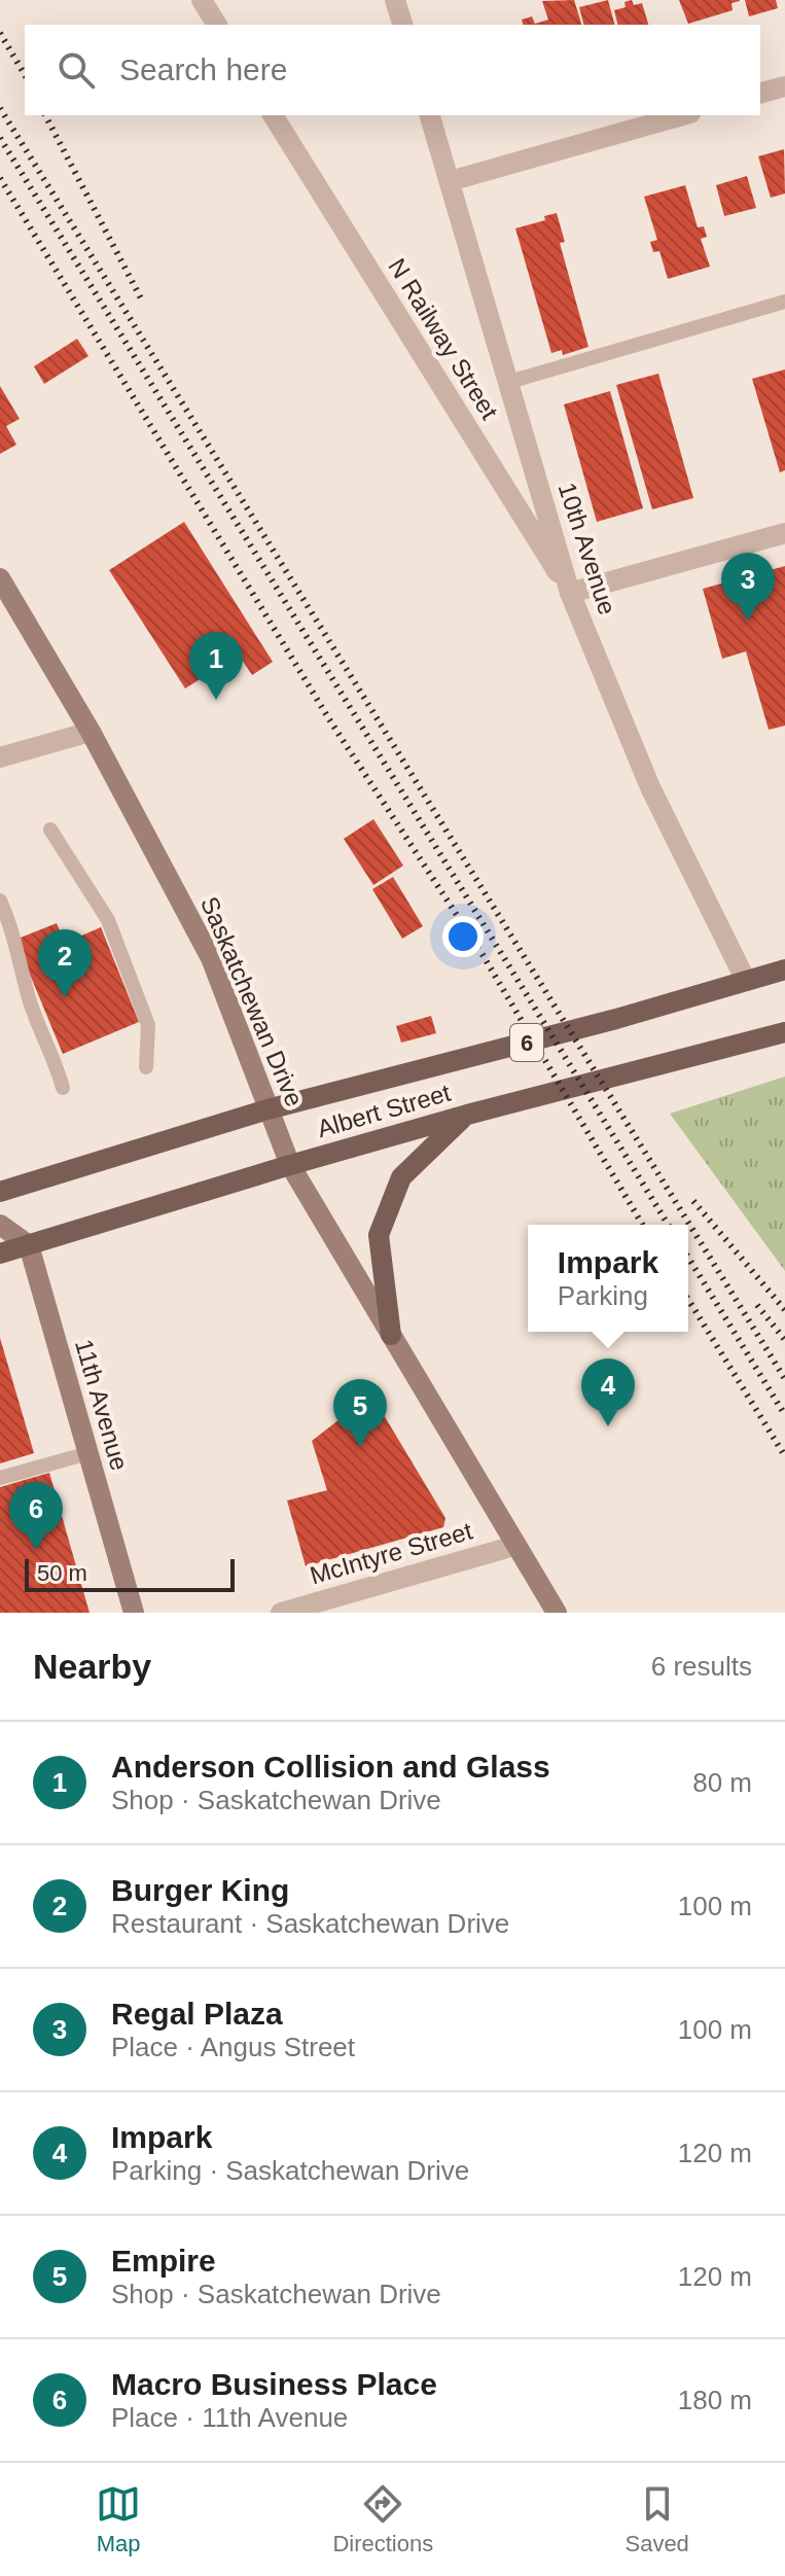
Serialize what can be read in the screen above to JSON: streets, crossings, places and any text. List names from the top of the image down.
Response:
{
  "streets": {
    "main road": [
      "Saskatchewan Drive",
      "6",
      "Albert Street",
      "11th Avenue"
    ],
    "street": ["N Railway Street", "10th Avenue", "McIntyre Street"]
  },
  "crossings": [
    ["N Railway Street", "10th Avenue"],
    ["10th Avenue", "Albert Street"],
    ["Saskatchewan Drive", "Albert Street"],
    ["Saskatchewan Drive", "McIntyre Street"],
    ["Albert Street", "11th Avenue"]
  ],
  "scale_bar": "50 m",
  "page": {
    "search": "Search here",
    "pins": [
      "3",
      "1",
      "2",
      "4",
      "5",
      "6"
    ],
    "popup": ["Impark", "Parking"],
    "scale": "50 m",
    "heading": ["Nearby", "6 results"],
    "list": [
      {
        "mark": "1",
        "name": "Anderson Collision and Glass",
        "note": "Shop · Saskatchewan Drive",
        "value": "80 m"
      },
      {
        "mark": "2",
        "name": "Burger King",
        "note": "Restaurant · Saskatchewan Drive",
        "value": "100 m"
      },
      {
        "mark": "3",
        "name": "Regal Plaza",
        "note": "Place · Angus Street",
        "value": "100 m"
      },
      {
        "mark": "4",
        "name": "Impark",
        "note": "Parking · Saskatchewan Drive",
        "value": "120 m"
      },
      {
        "mark": "5",
        "name": "Empire",
        "note": "Shop · Saskatchewan Drive",
        "value": "120 m"
      },
      {
        "mark": "6",
        "name": "Macro Business Place",
        "note": "Place · 11th Avenue",
        "value": "180 m"
      }
    ],
    "nav": ["Map", "Directions", "Saved"]
  }
}
